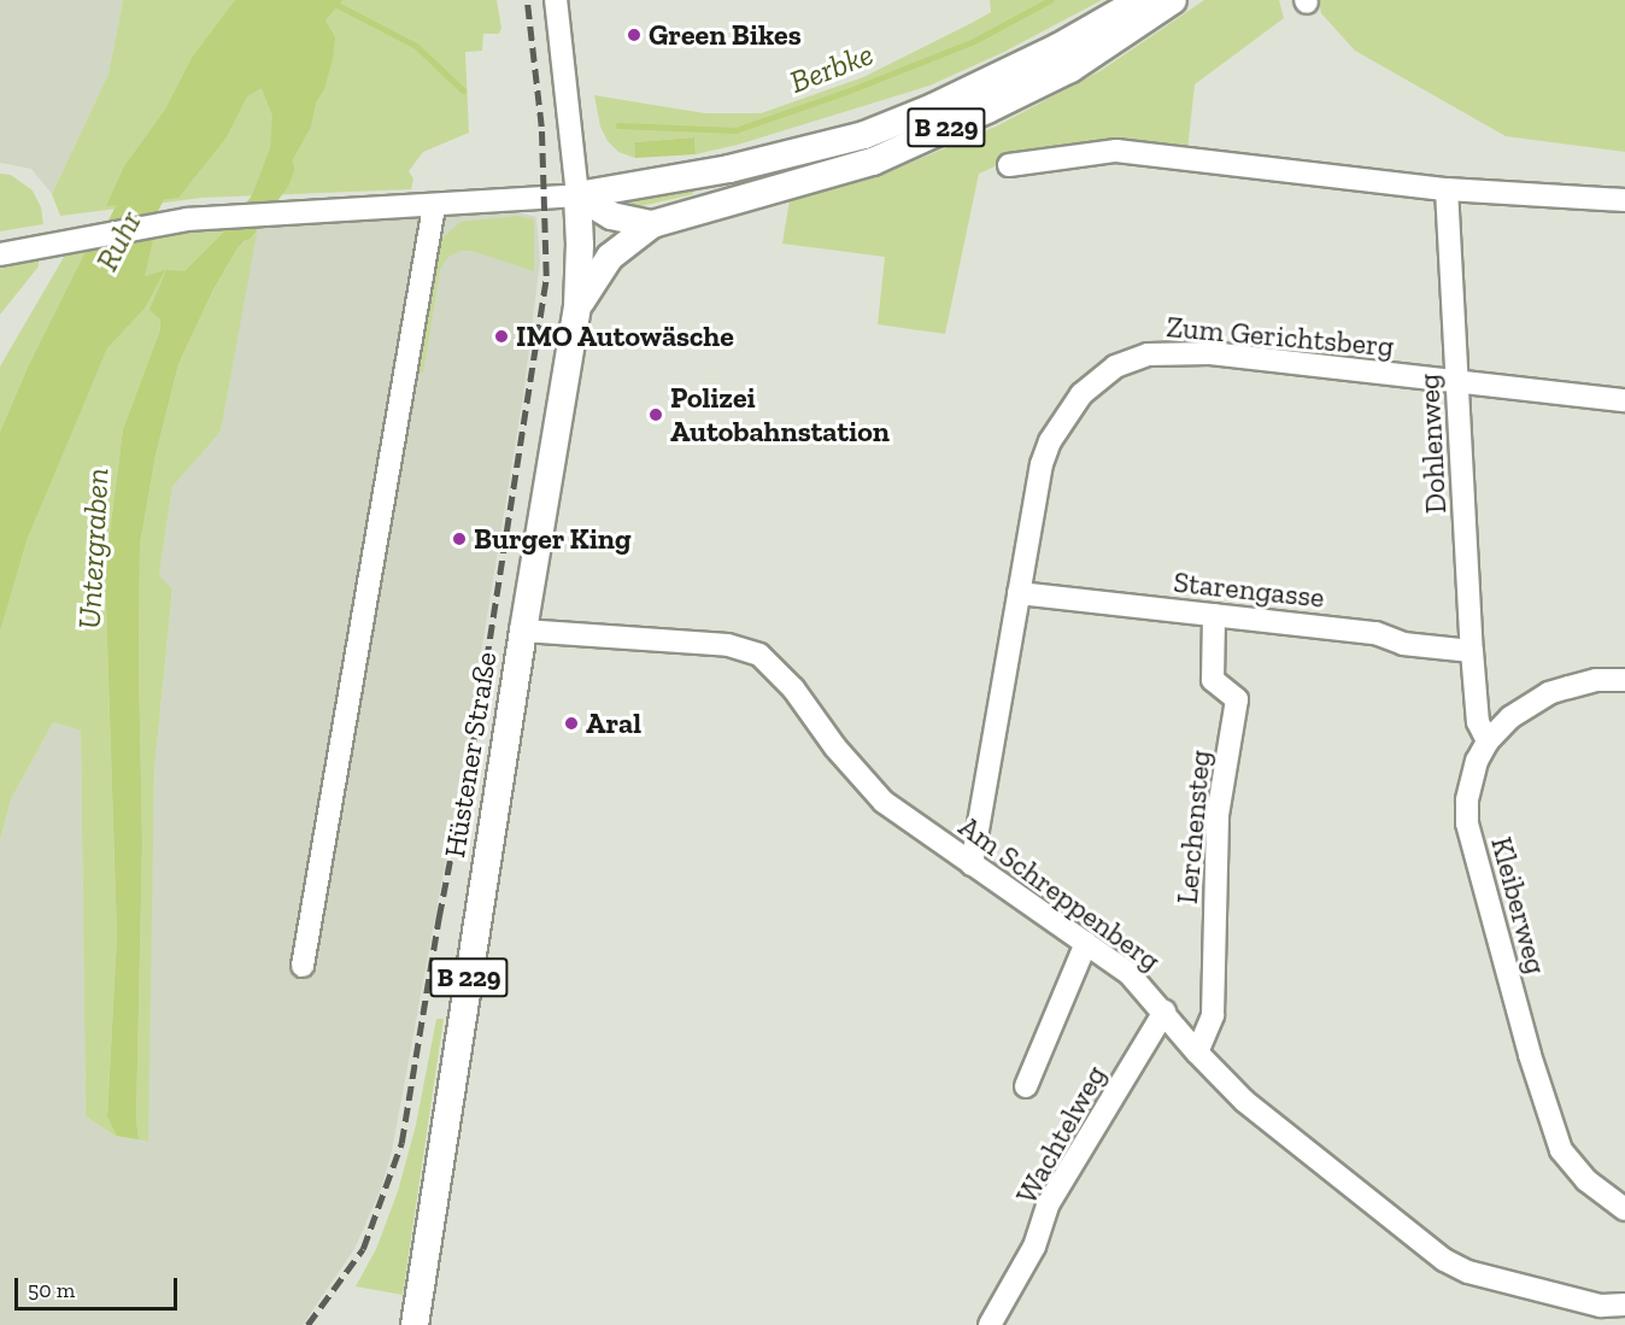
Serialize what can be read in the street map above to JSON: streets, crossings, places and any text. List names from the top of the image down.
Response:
{
  "streets": {
    "main road": ["B 229", "Hüstener Straße"],
    "street": [
      "Zum Gerichtsberg",
      "Dohlenweg",
      "Starengasse",
      "Lerchensteg",
      "Am Schreppenberg",
      "Kleiberweg",
      "Wachtelweg"
    ]
  },
  "crossings": [
    ["B 229", "Hüstener Straße"],
    ["Zum Gerichtsberg", "Dohlenweg"],
    ["Zum Gerichtsberg", "Starengasse"],
    ["Zum Gerichtsberg", "Am Schreppenberg"],
    ["Dohlenweg", "Starengasse"],
    ["Dohlenweg", "Kleiberweg"],
    ["Starengasse", "Lerchensteg"],
    ["Hüstener Straße", "Am Schreppenberg"],
    ["Lerchensteg", "Am Schreppenberg"],
    ["Am Schreppenberg", "Wachtelweg"]
  ],
  "water": ["Berbke", "Ruhr", "Untergraben"],
  "places": [
    "Green Bikes",
    "IMO Autowäsche",
    "Polizei Autobahnstation",
    "Burger King",
    "Aral"
  ],
  "scale_bar": "50 m"
}
